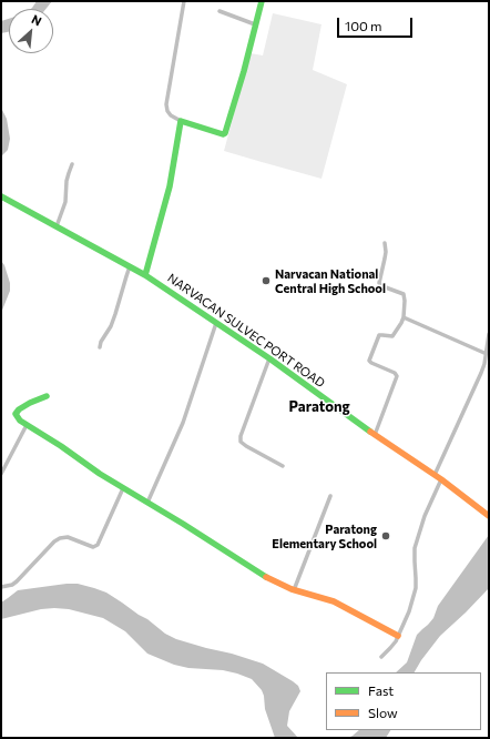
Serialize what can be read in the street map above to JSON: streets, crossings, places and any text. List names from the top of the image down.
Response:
{
  "streets": {
    "street": ["NARVACAN SULVEC PORT ROAD"]
  },
  "districts": ["Paratong"],
  "places": ["Narvacan National Central High School", "Paratong Elementary School"],
  "legend": ["Fast", "Slow"],
  "scale_bar": "100 m",
  "north": "top right"
}
